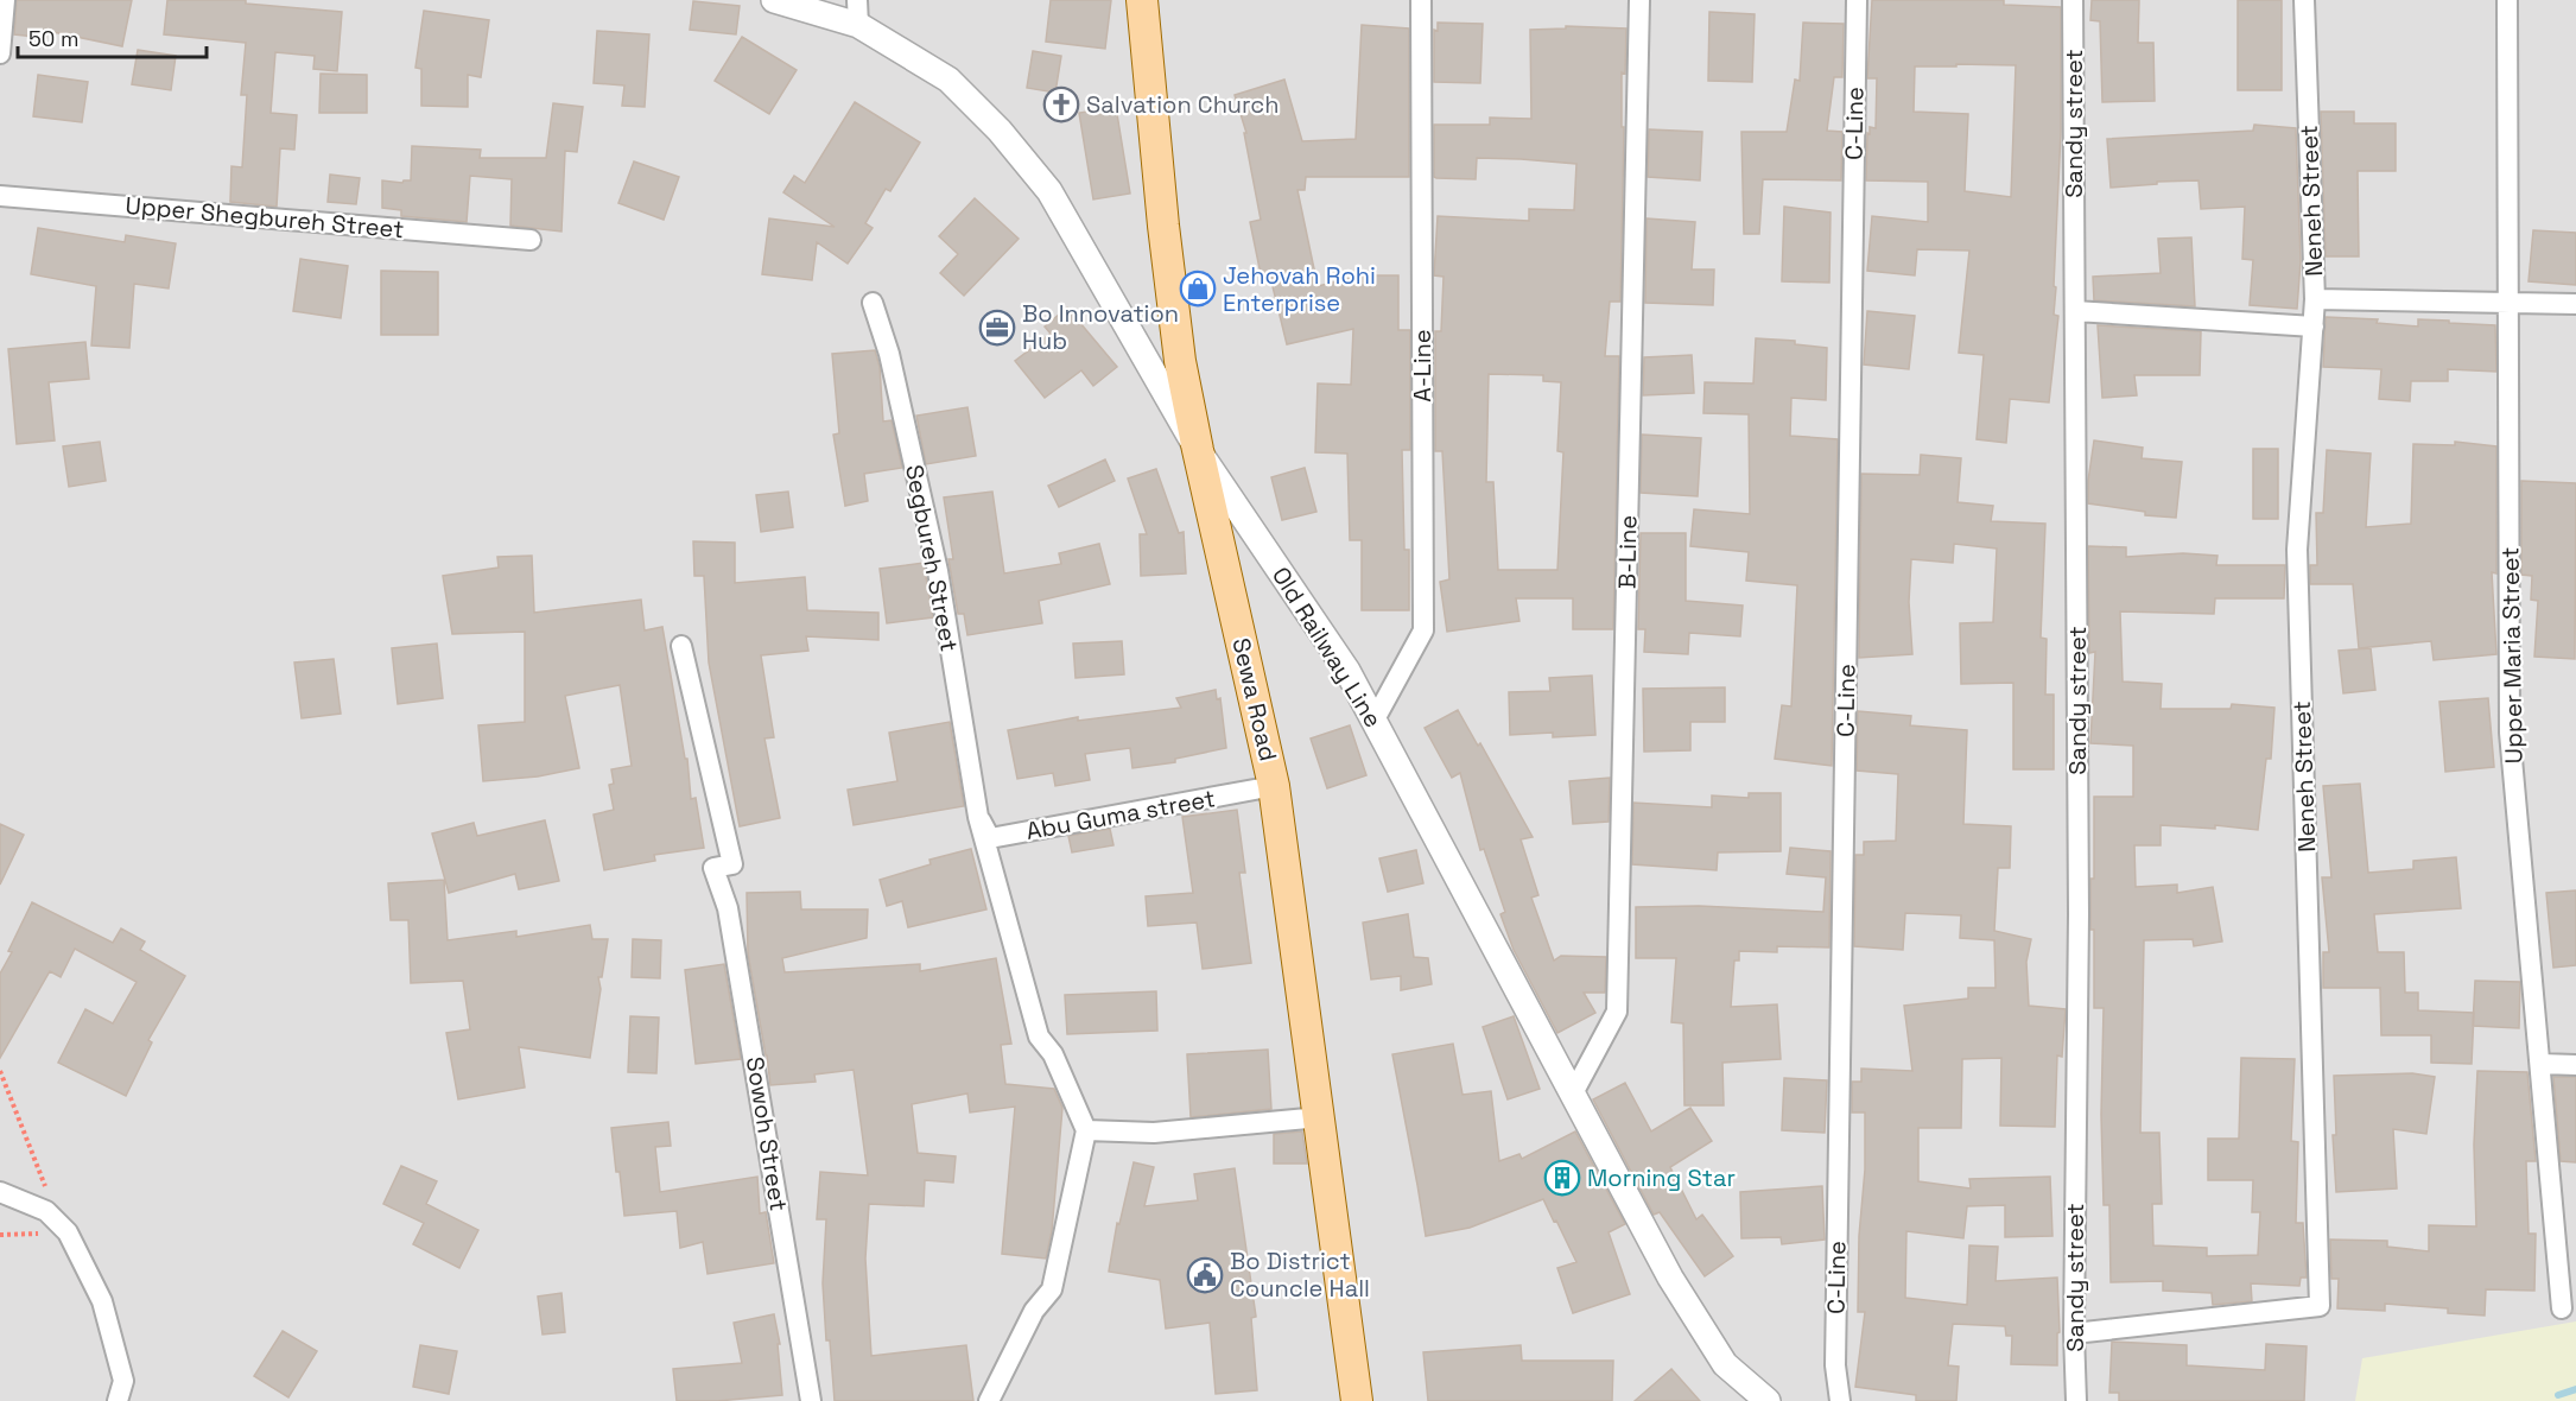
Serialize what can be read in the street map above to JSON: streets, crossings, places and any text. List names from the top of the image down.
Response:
{
  "streets": {
    "main road": ["Sewa Road"],
    "street": [
      "C-Line",
      "Sandy street",
      "Neneh Street",
      "Upper Shegbureh Street",
      "A-Line",
      "B-Line",
      "Segbureh Street",
      "Old Railway Line",
      "Upper Maria Street",
      "Abu Guma street",
      "Sowoh Street"
    ]
  },
  "crossings": [
    ["Sandy street", "Neneh Street"],
    ["A-Line", "Old Railway Line"],
    ["B-Line", "Old Railway Line"],
    ["Segbureh Street", "Abu Guma street"],
    ["Old Railway Line", "Sewa Road"],
    ["Sewa Road", "Abu Guma street"]
  ],
  "places": {
    "church": ["Salvation Church"],
    "shop": ["Jehovah Rohi Enterprise"],
    "office": ["Bo Innovation Hub"],
    "building": ["Morning Star"],
    "public building": ["Bo District Councle Hall"]
  },
  "scale_bar": "50 m"
}
